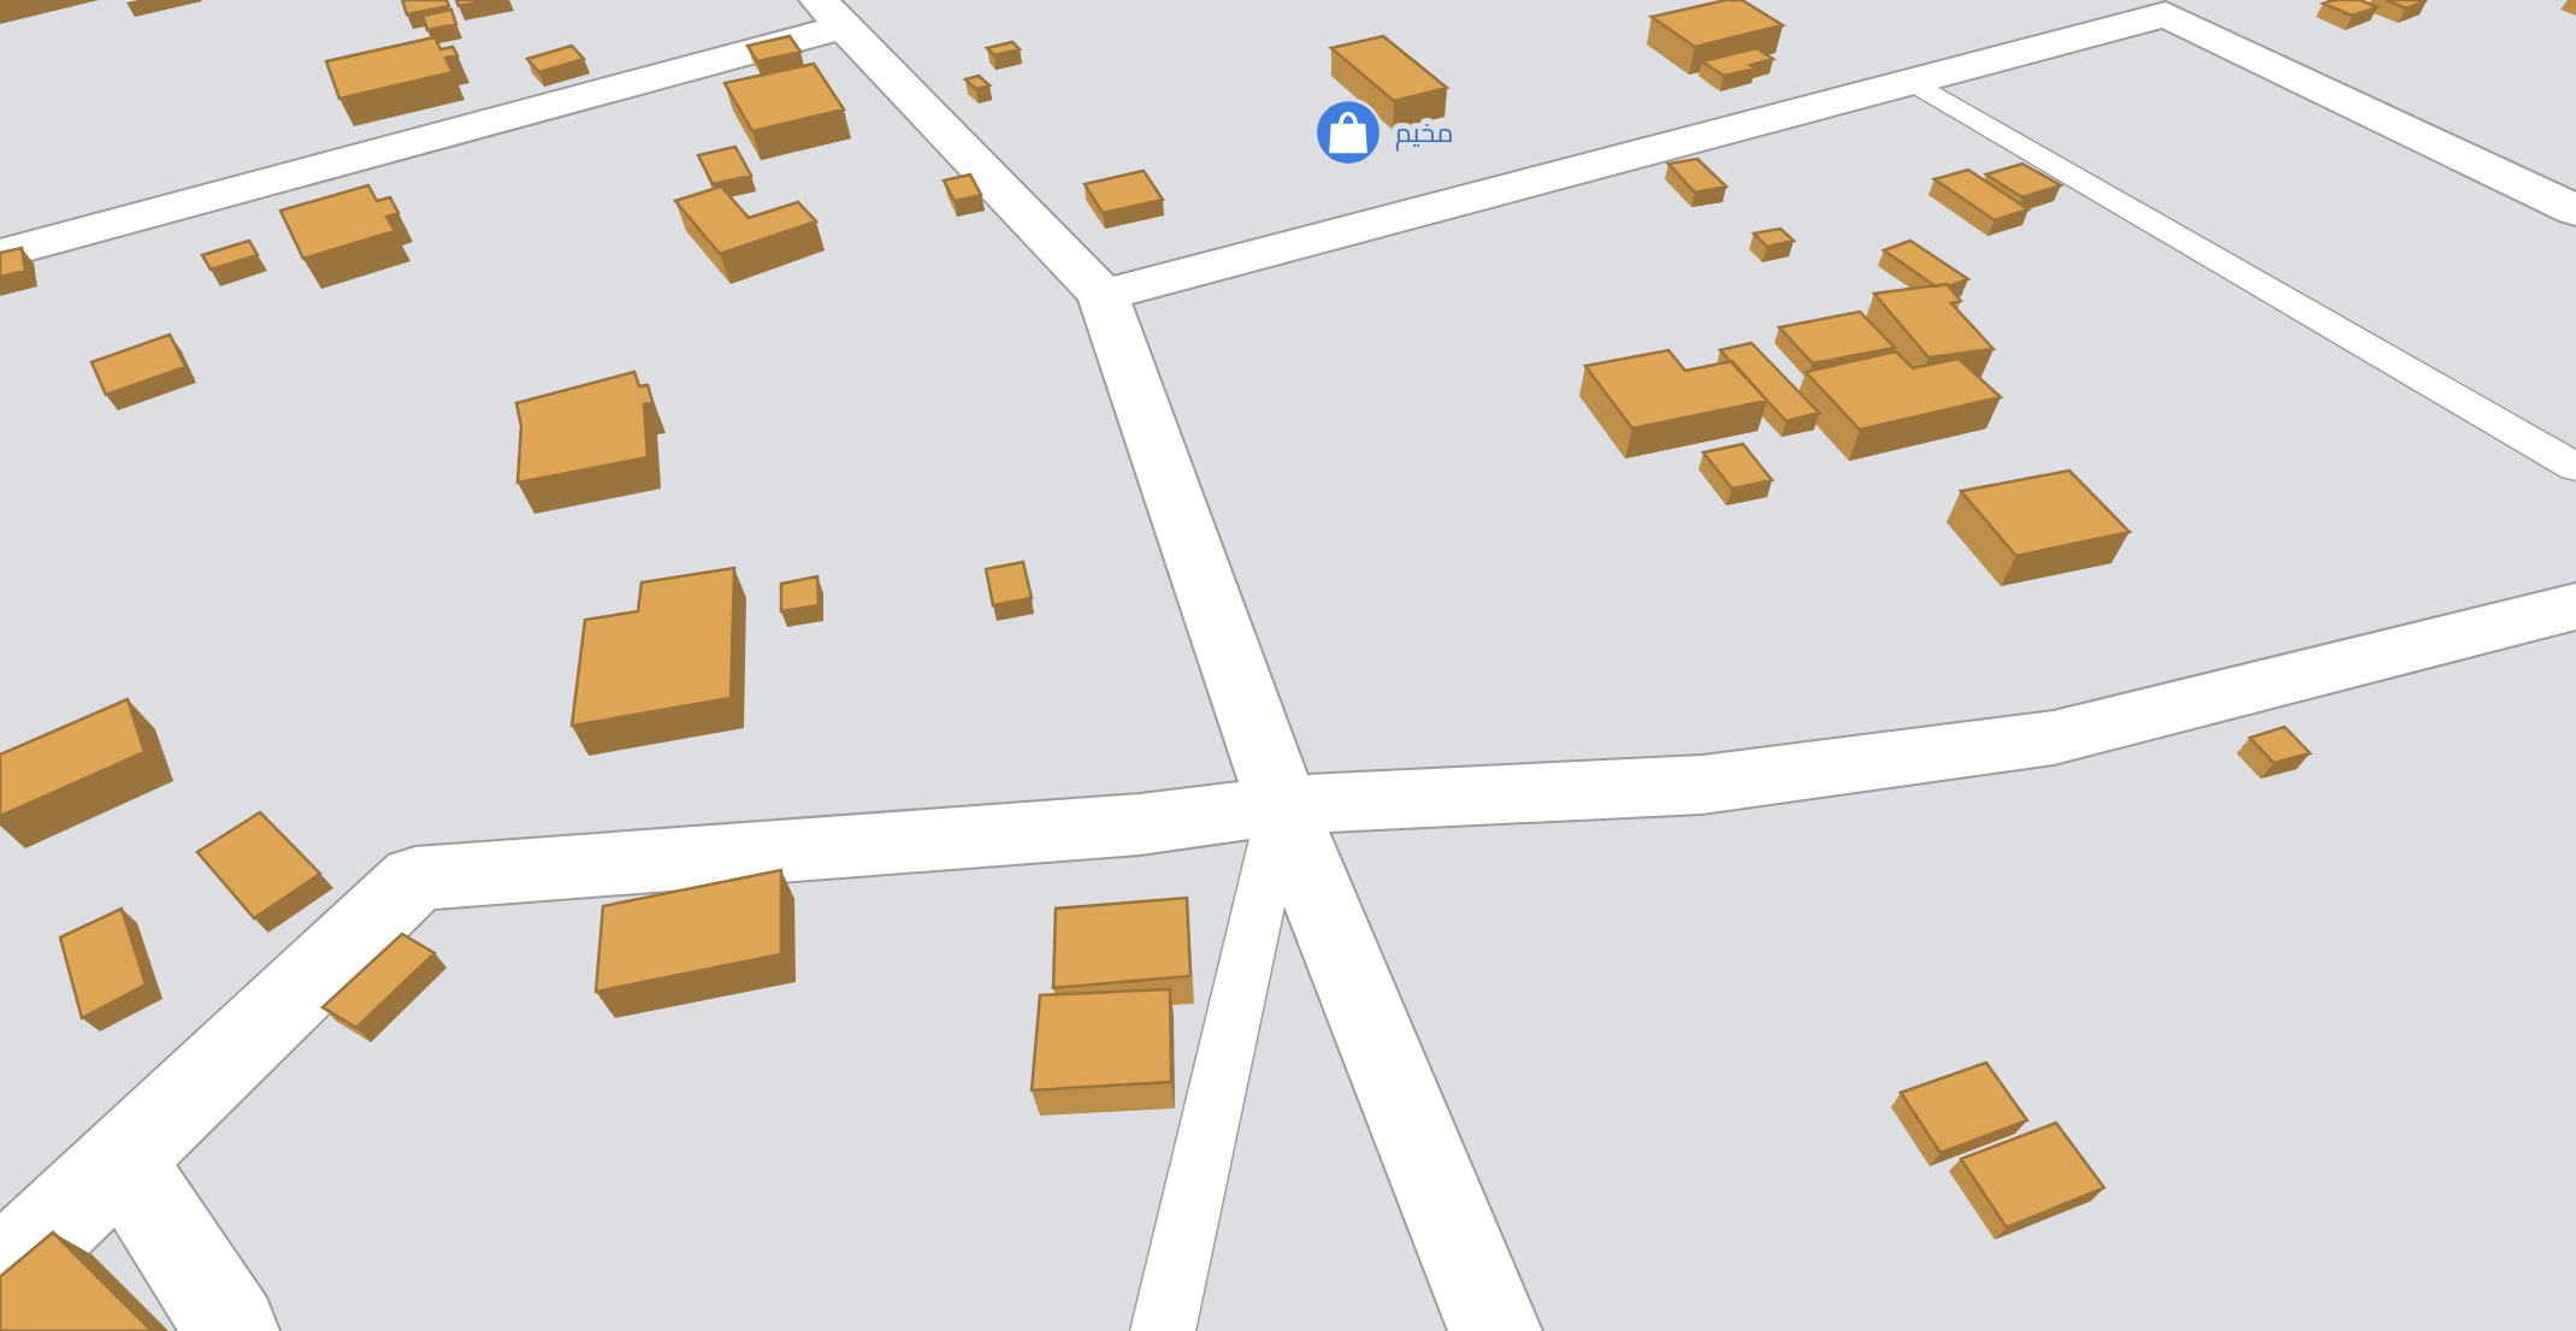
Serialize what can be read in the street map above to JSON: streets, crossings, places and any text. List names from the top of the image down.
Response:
{
  "places": {
    "shop": ["مخيم"]
  }
}
